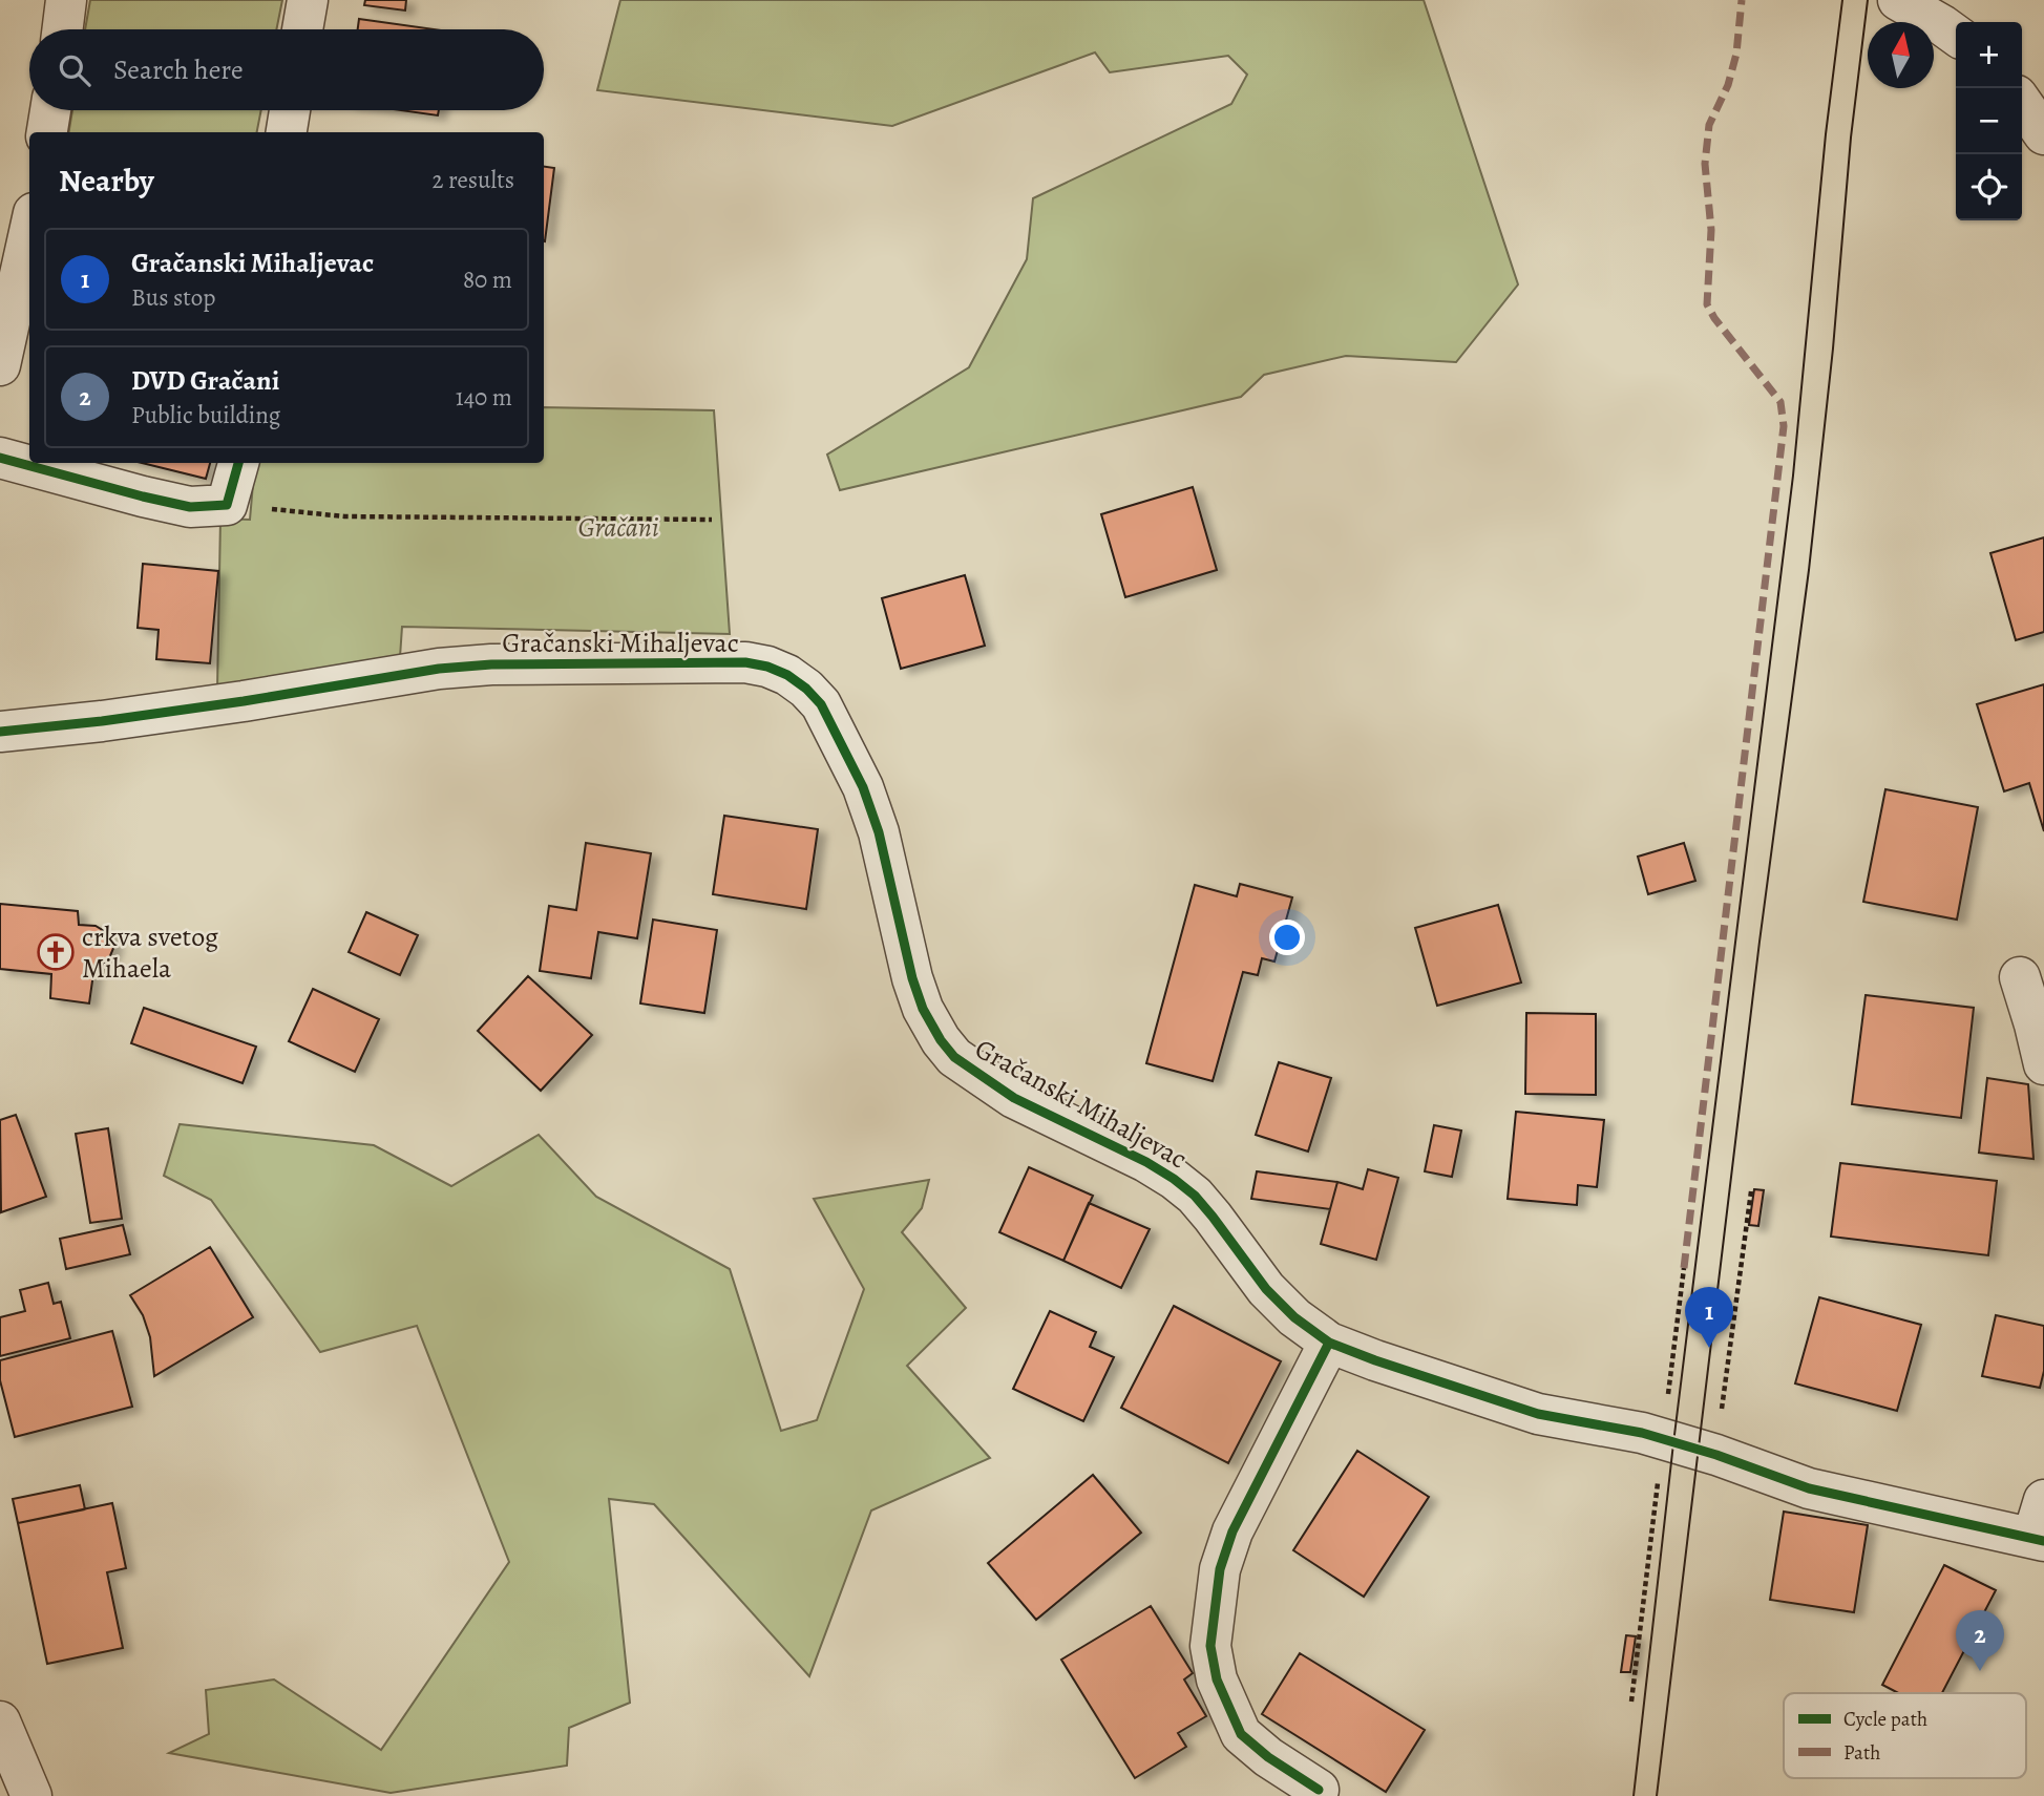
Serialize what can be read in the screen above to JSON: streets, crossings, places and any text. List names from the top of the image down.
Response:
{
  "streets": {
    "street": ["Gračanski Mihaljevac"]
  },
  "parks": ["Gračani"],
  "places": {
    "church": ["crkva svetog Mihaela"]
  },
  "legend": ["Cycle path", "Path"],
  "north": "top",
  "page": {
    "map_buttons": ["+", "−"],
    "search": "Search here",
    "heading": ["Nearby", "2 results"],
    "list": [
      {
        "mark": "1",
        "name": "Gračanski Mihaljevac",
        "note": "Bus stop",
        "value": "80 m"
      },
      {
        "mark": "2",
        "name": "DVD Gračani",
        "note": "Public building",
        "value": "140 m"
      }
    ],
    "pins": ["1", "2"]
  }
}
